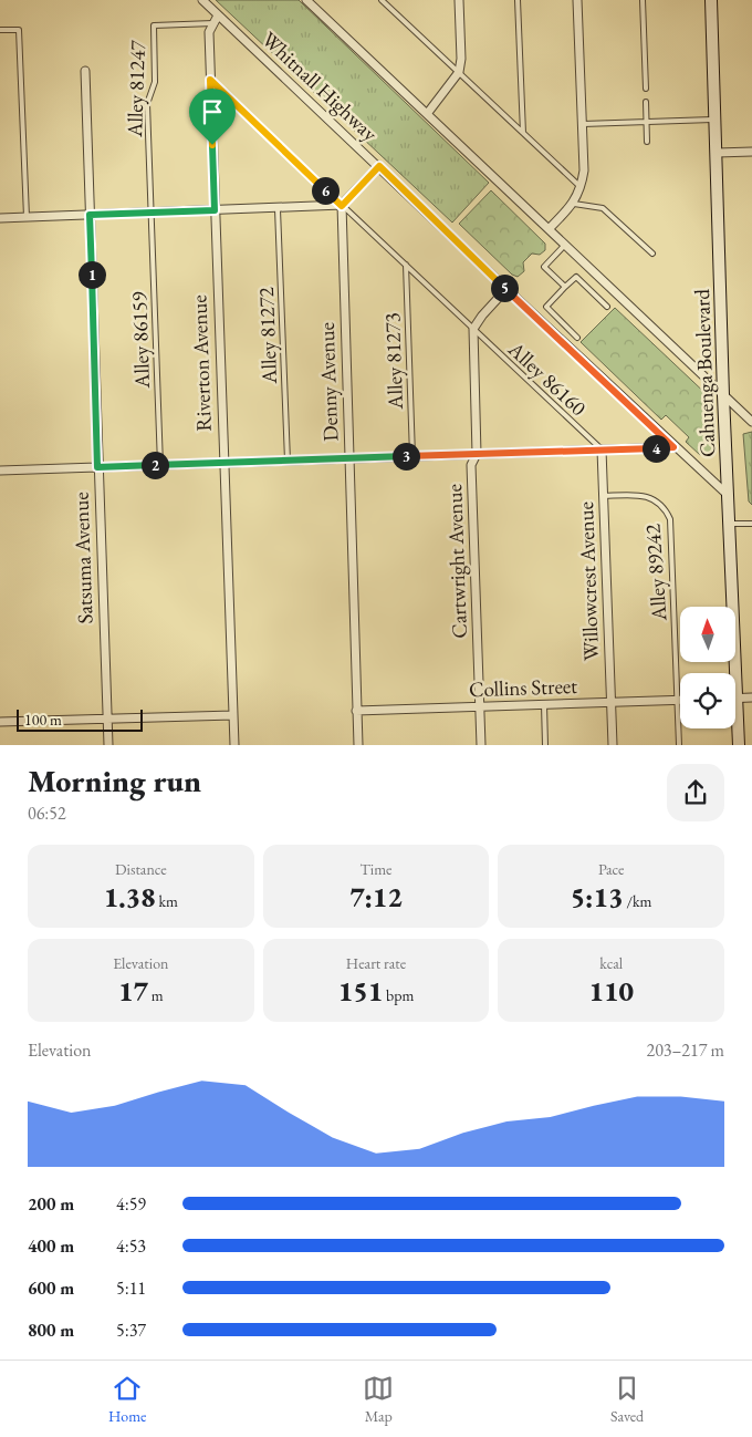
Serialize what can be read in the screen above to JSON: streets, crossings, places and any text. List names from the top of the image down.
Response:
{
  "streets": {
    "main road": ["Cahuenga Boulevard"],
    "street": [
      "Whitnall Highway",
      "Riverton Avenue",
      "Denny Avenue",
      "Satsuma Avenue",
      "Cartwright Avenue",
      "Willowcrest Avenue",
      "Collins Street"
    ],
    "lane": [
      "Alley 81247",
      "Alley 81272",
      "Alley 86159",
      "Alley 81273",
      "Alley 86160",
      "Alley 89242"
    ]
  },
  "crossings": [
    ["Whitnall Highway", "Alley 81247"],
    ["Whitnall Highway", "Riverton Avenue"],
    ["Whitnall Highway", "Cahuenga Boulevard"],
    ["Alley 81247", "Alley 86159"],
    ["Alley 81247", "Riverton Avenue"],
    ["Alley 81273", "Alley 86160"],
    ["Riverton Avenue", "Alley 86160"],
    ["Alley 86160", "Denny Avenue"],
    ["Alley 86160", "Cartwright Avenue"],
    ["Alley 86160", "Willowcrest Avenue"],
    ["Denny Avenue", "Collins Street"],
    ["Cartwright Avenue", "Collins Street"],
    ["Alley 89242", "Willowcrest Avenue"],
    ["Alley 89242", "Collins Street"],
    ["Willowcrest Avenue", "Collins Street"]
  ],
  "scale_bar": "100 m",
  "north": "top",
  "page": {
    "pins": [
      "6",
      "1",
      "5",
      "4",
      "3",
      "2"
    ],
    "scale": "100 m",
    "heading": ["Morning run", "06:52"],
    "stats": [
      ["Distance", "1.38 km"],
      ["Time", "7:12"],
      ["Pace", "5:13 /km"],
      ["Elevation", "17 m"],
      ["Heart rate", "151 bpm"],
      ["kcal", "110"]
    ],
    "chart": ["Elevation", "203–217 m"],
    "list": [
      {
        "name": "200 m",
        "note": "4:59"
      },
      {
        "name": "400 m",
        "note": "4:53"
      },
      {
        "name": "600 m",
        "note": "5:11"
      },
      {
        "name": "800 m",
        "note": "5:37"
      }
    ],
    "tabs": ["Home", "Map", "Saved"]
  }
}
